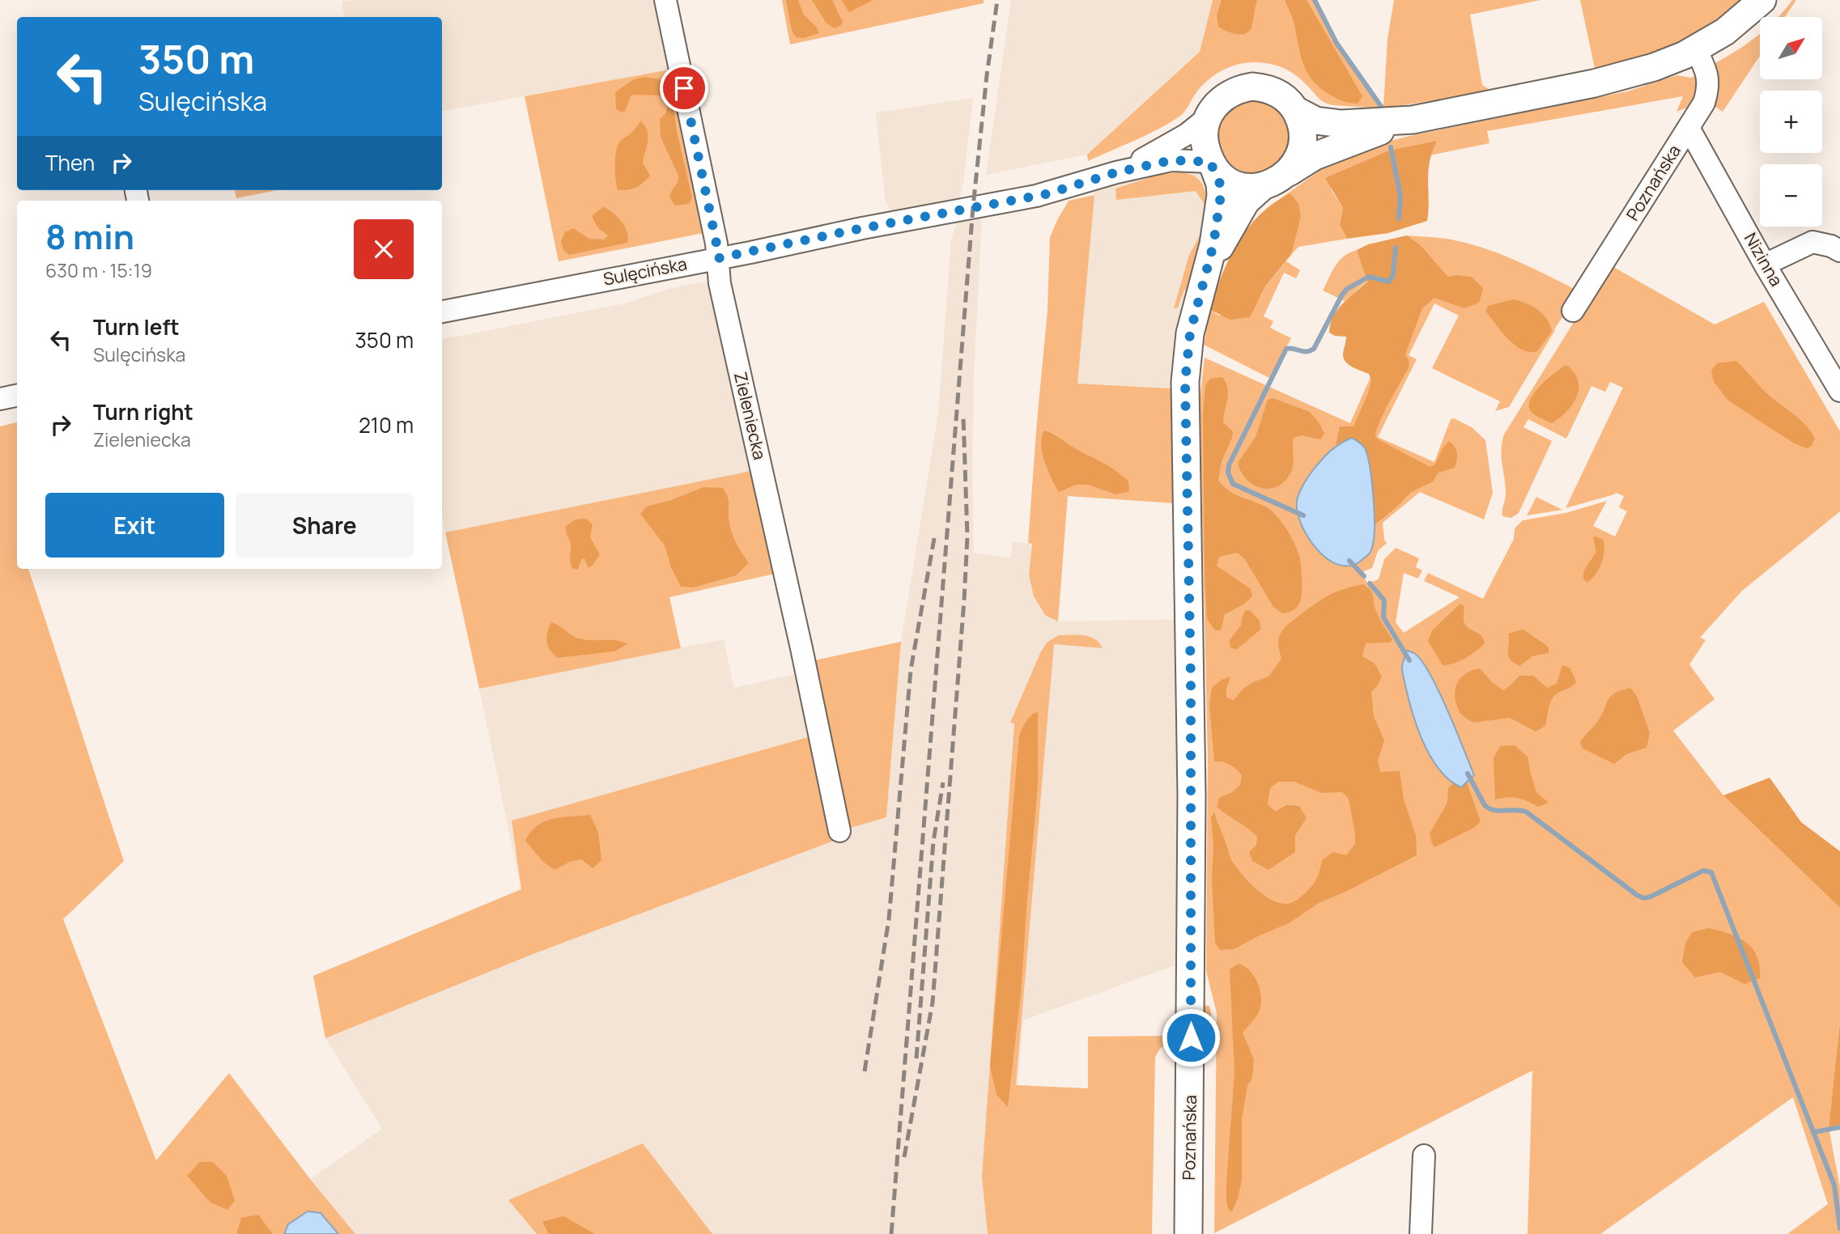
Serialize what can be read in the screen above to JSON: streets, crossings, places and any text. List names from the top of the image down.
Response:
{
  "streets": {
    "main road": ["Poznańska"],
    "street": ["Nizinna", "Sulęcińska", "Zieleniecka"]
  },
  "crossings": [
    ["Poznańska", "Nizinna"],
    ["Poznańska", "Sulęcińska"],
    ["Sulęcińska", "Zieleniecka"]
  ],
  "north": "top right",
  "page": {
    "map_buttons": ["+", "−"],
    "turn": ["350 m", "Sulęcińska"],
    "then": "Then",
    "heading": ["8 min", "630 m · 15:19"],
    "list": [
      {
        "name": "Turn left",
        "note": "Sulęcińska",
        "value": "350 m"
      },
      {
        "name": "Turn right",
        "note": "Zieleniecka",
        "value": "210 m"
      }
    ],
    "buttons": ["Exit", "Share"]
  }
}
